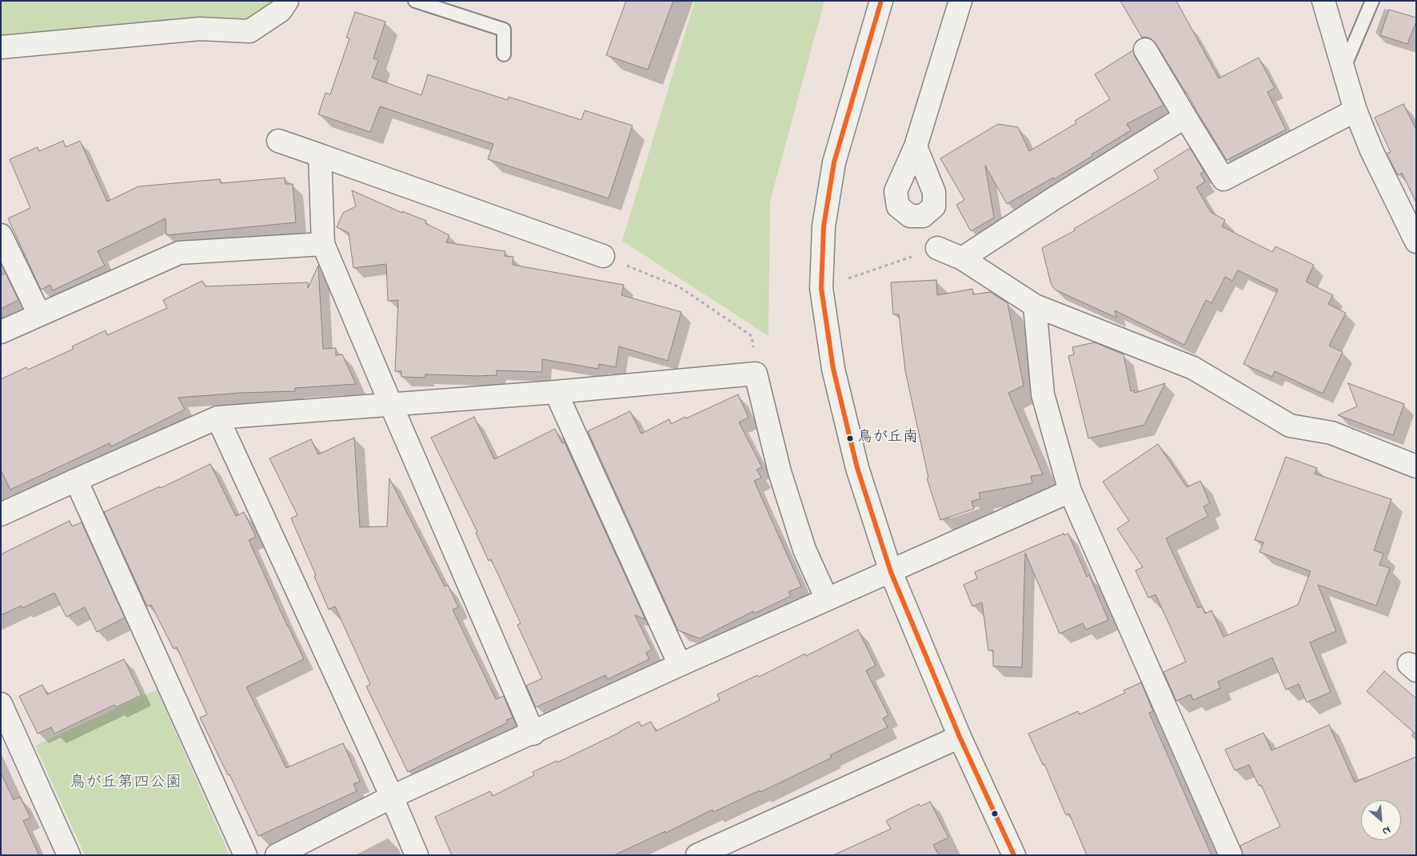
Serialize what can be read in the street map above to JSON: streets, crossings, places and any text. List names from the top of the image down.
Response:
{
  "parks": ["鳥が丘第四公園"],
  "places": ["鳥が丘南"],
  "north": "bottom right"
}
